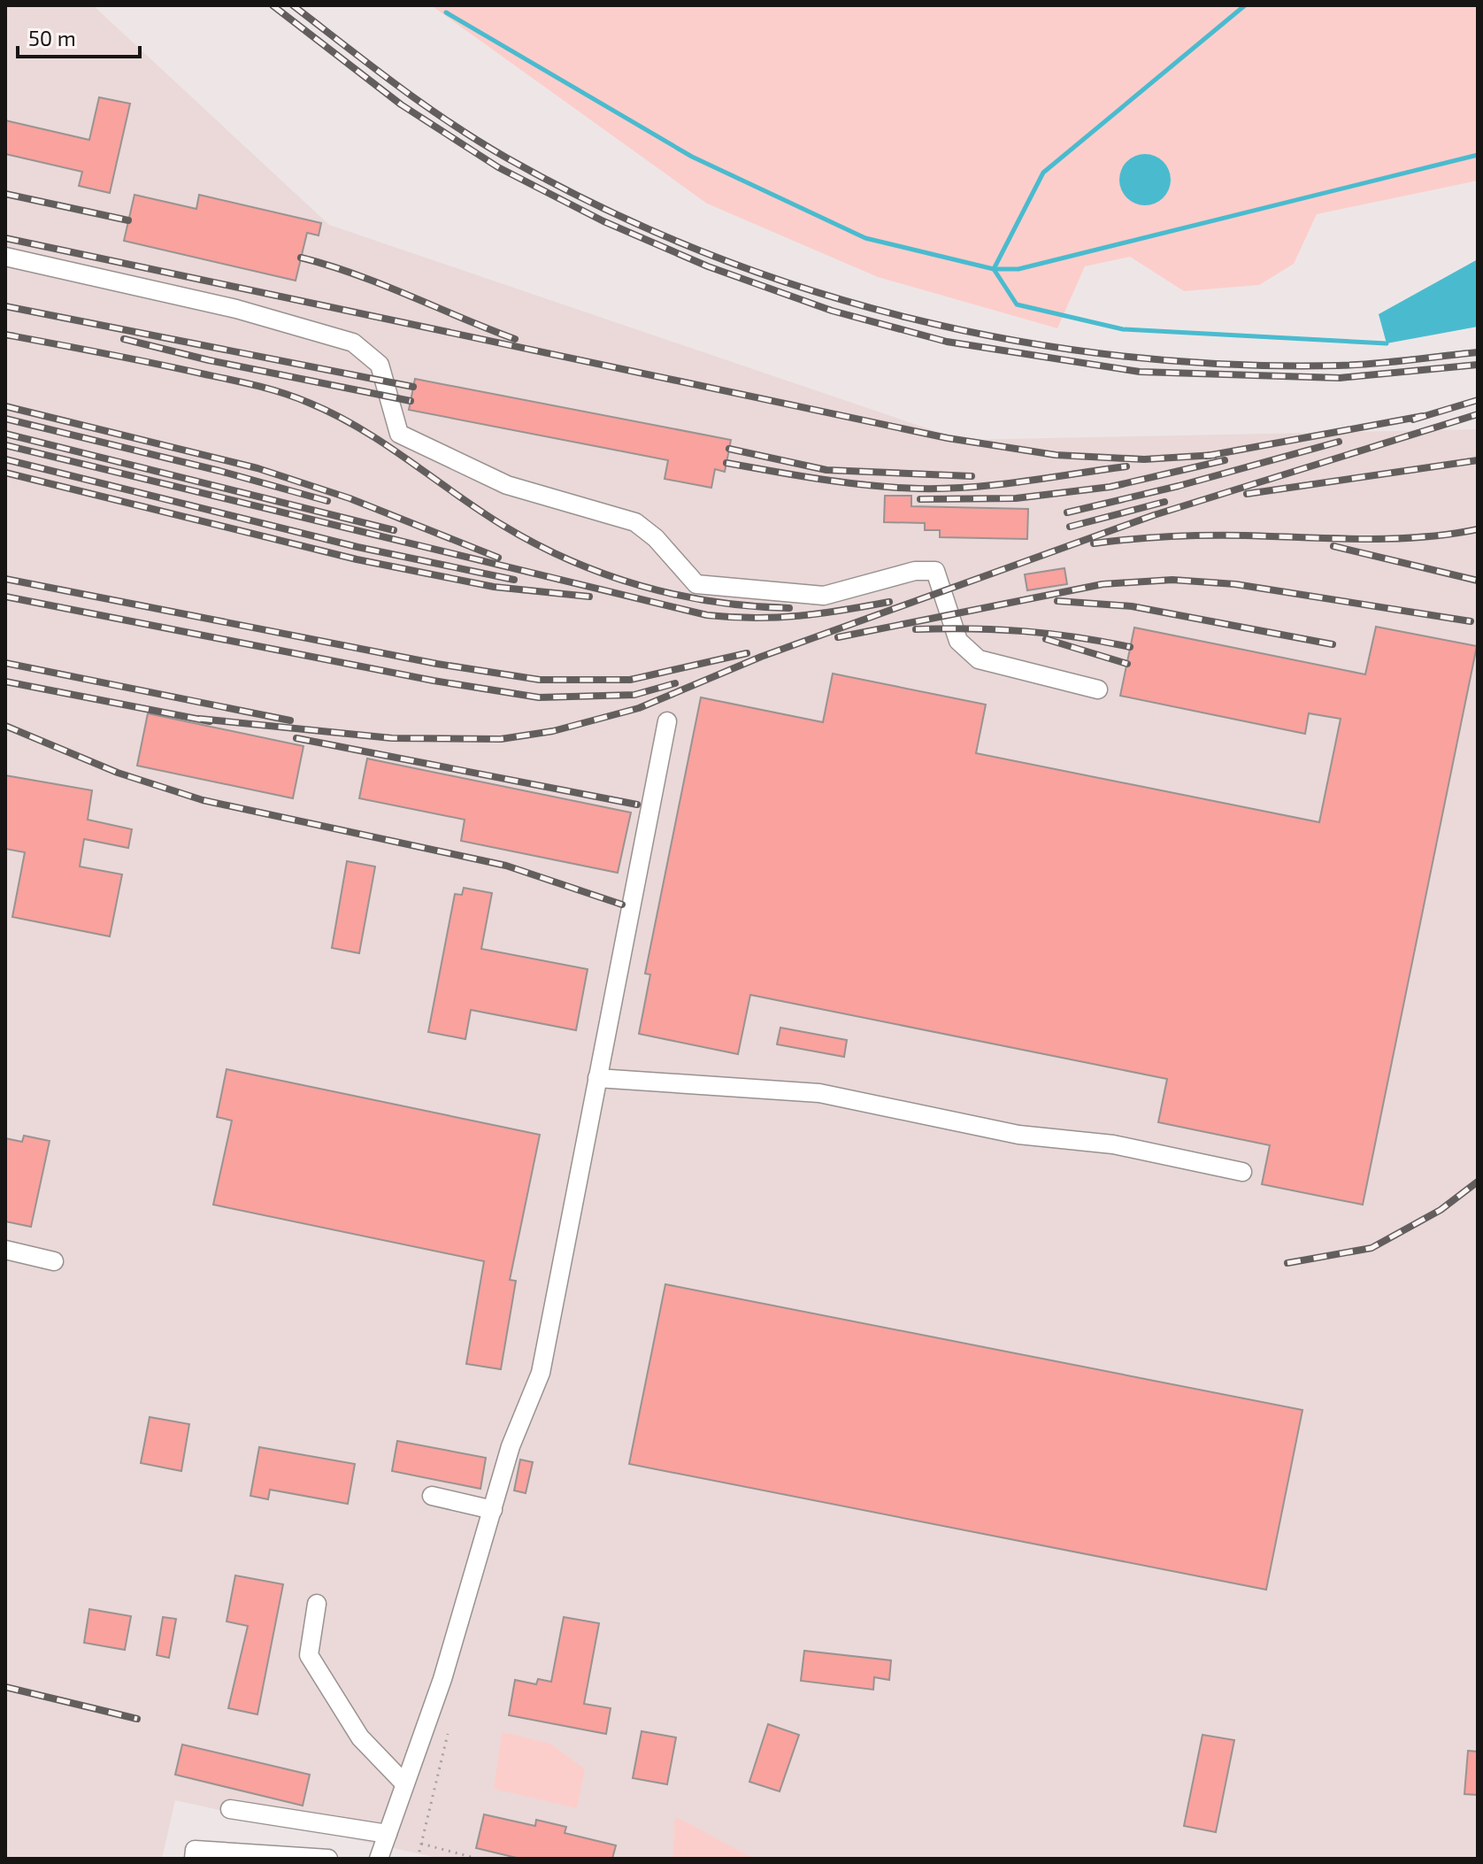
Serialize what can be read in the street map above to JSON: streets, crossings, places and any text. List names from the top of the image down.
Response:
{
  "scale_bar": "50 m"
}
